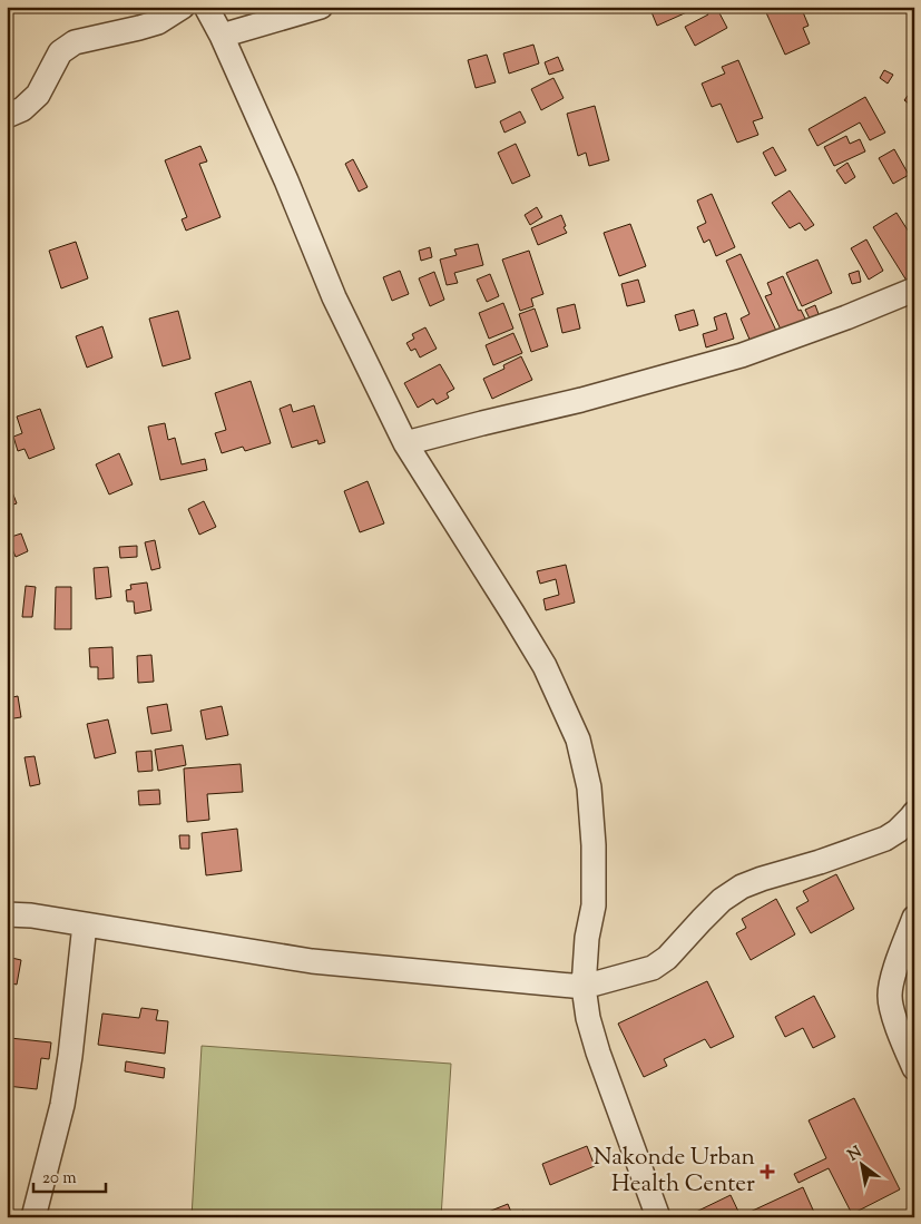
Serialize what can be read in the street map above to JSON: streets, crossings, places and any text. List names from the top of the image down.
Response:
{
  "places": {
    "health": ["Nakonde Urban Health Center"]
  },
  "scale_bar": "20 m",
  "north": "top left"
}
